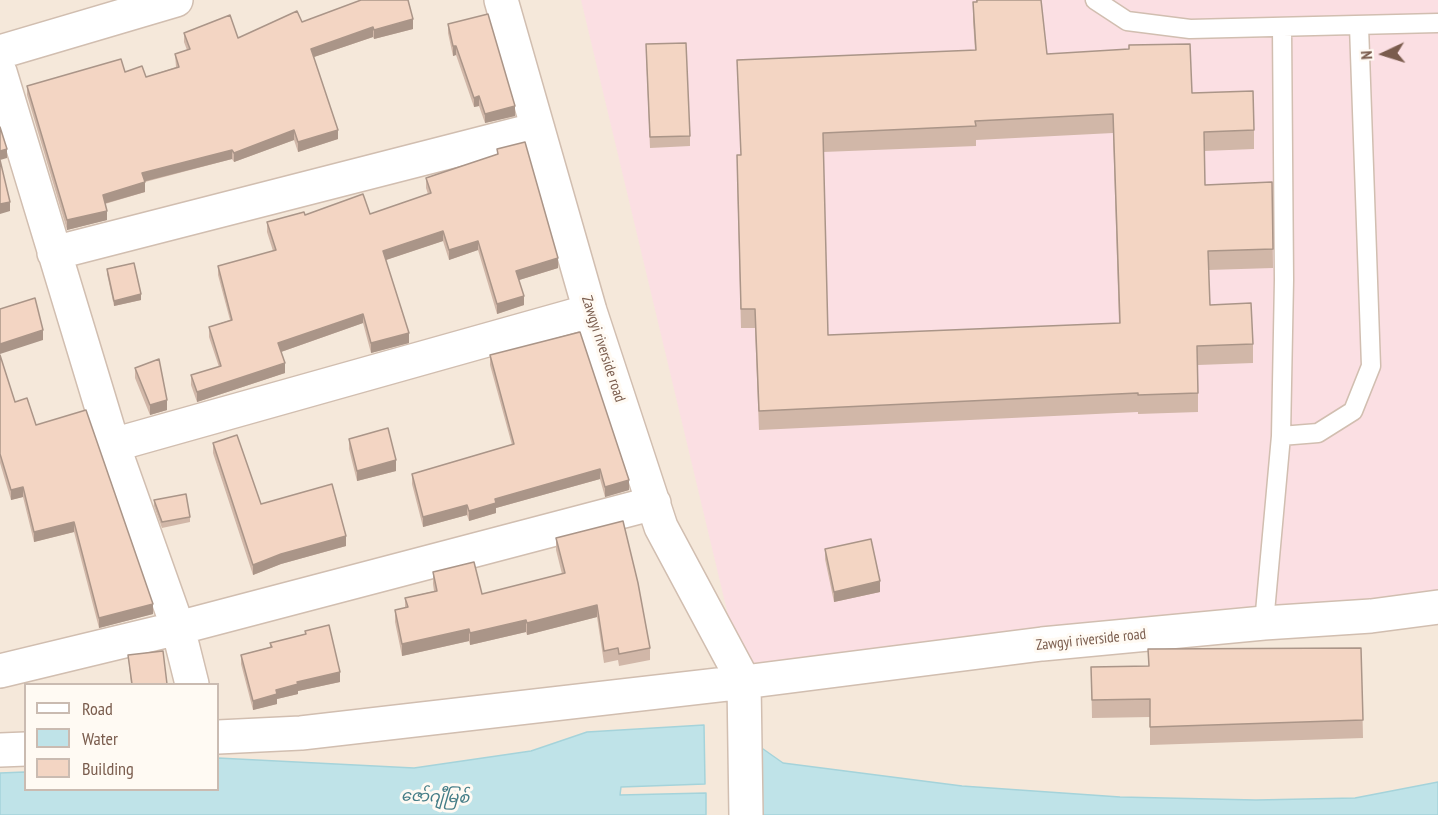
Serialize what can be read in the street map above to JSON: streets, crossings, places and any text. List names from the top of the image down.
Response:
{
  "streets": {
    "street": ["Zawgyi riverside road"]
  },
  "water": ["ဇော်ဂျီမြစ်"],
  "legend": ["Road", "Water", "Building"],
  "north": "left"
}
